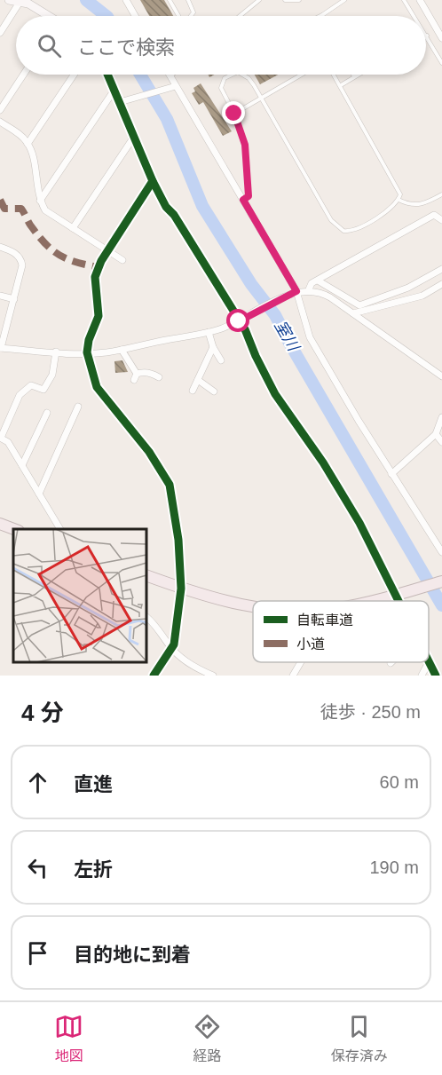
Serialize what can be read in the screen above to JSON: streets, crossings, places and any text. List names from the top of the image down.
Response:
{
  "water": ["室川"],
  "legend": ["自転車道", "小道"],
  "page": {
    "search": "ここで検索",
    "heading": ["4 分", "徒歩 · 250 m"],
    "list": [
      ["直進", "60 m"],
      ["左折", "190 m"],
      "目的地に到着"
    ],
    "nav": ["地図", "経路", "保存済み"]
  }
}
